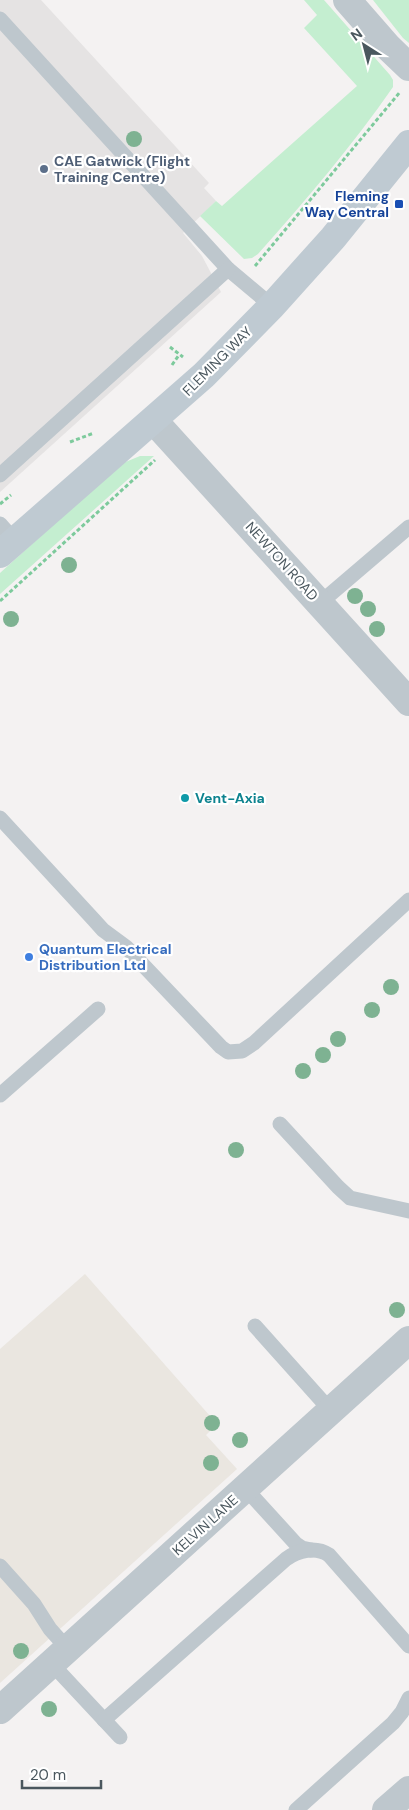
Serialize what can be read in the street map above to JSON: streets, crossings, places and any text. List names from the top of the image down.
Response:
{
  "streets": {
    "street": ["FLEMING WAY", "NEWTON ROAD", "KELVIN LANE"]
  },
  "crossings": [
    ["FLEMING WAY", "NEWTON ROAD"]
  ],
  "places": {
    "other": ["CAE Gatwick (Flight Training Centre)", "Vent-Axia", "Quantum Electrical Distribution Ltd"],
    "transit": ["Fleming Way Central"]
  },
  "scale_bar": "20 m",
  "north": "top left"
}
